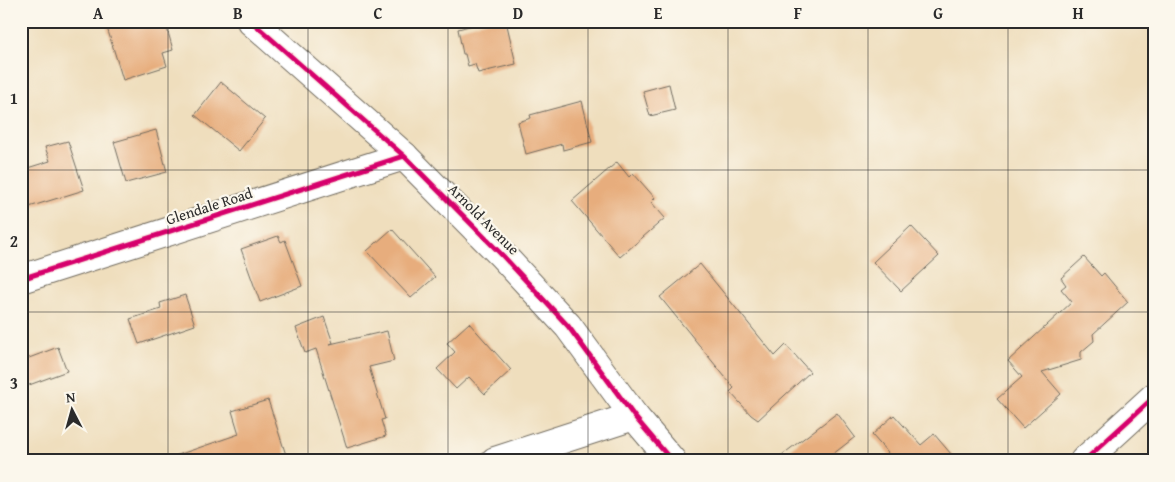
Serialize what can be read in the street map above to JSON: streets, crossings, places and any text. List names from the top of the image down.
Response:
{
  "streets": {
    "street": ["Glendale Road", "Arnold Avenue"]
  },
  "crossings": [
    ["Glendale Road", "Arnold Avenue"]
  ],
  "north": "top",
  "grid": {
    "columns": [
      "A",
      "B",
      "C",
      "D",
      "E",
      "F",
      "G",
      "H"
    ],
    "rows": ["1", "2", "3"]
  }
}
